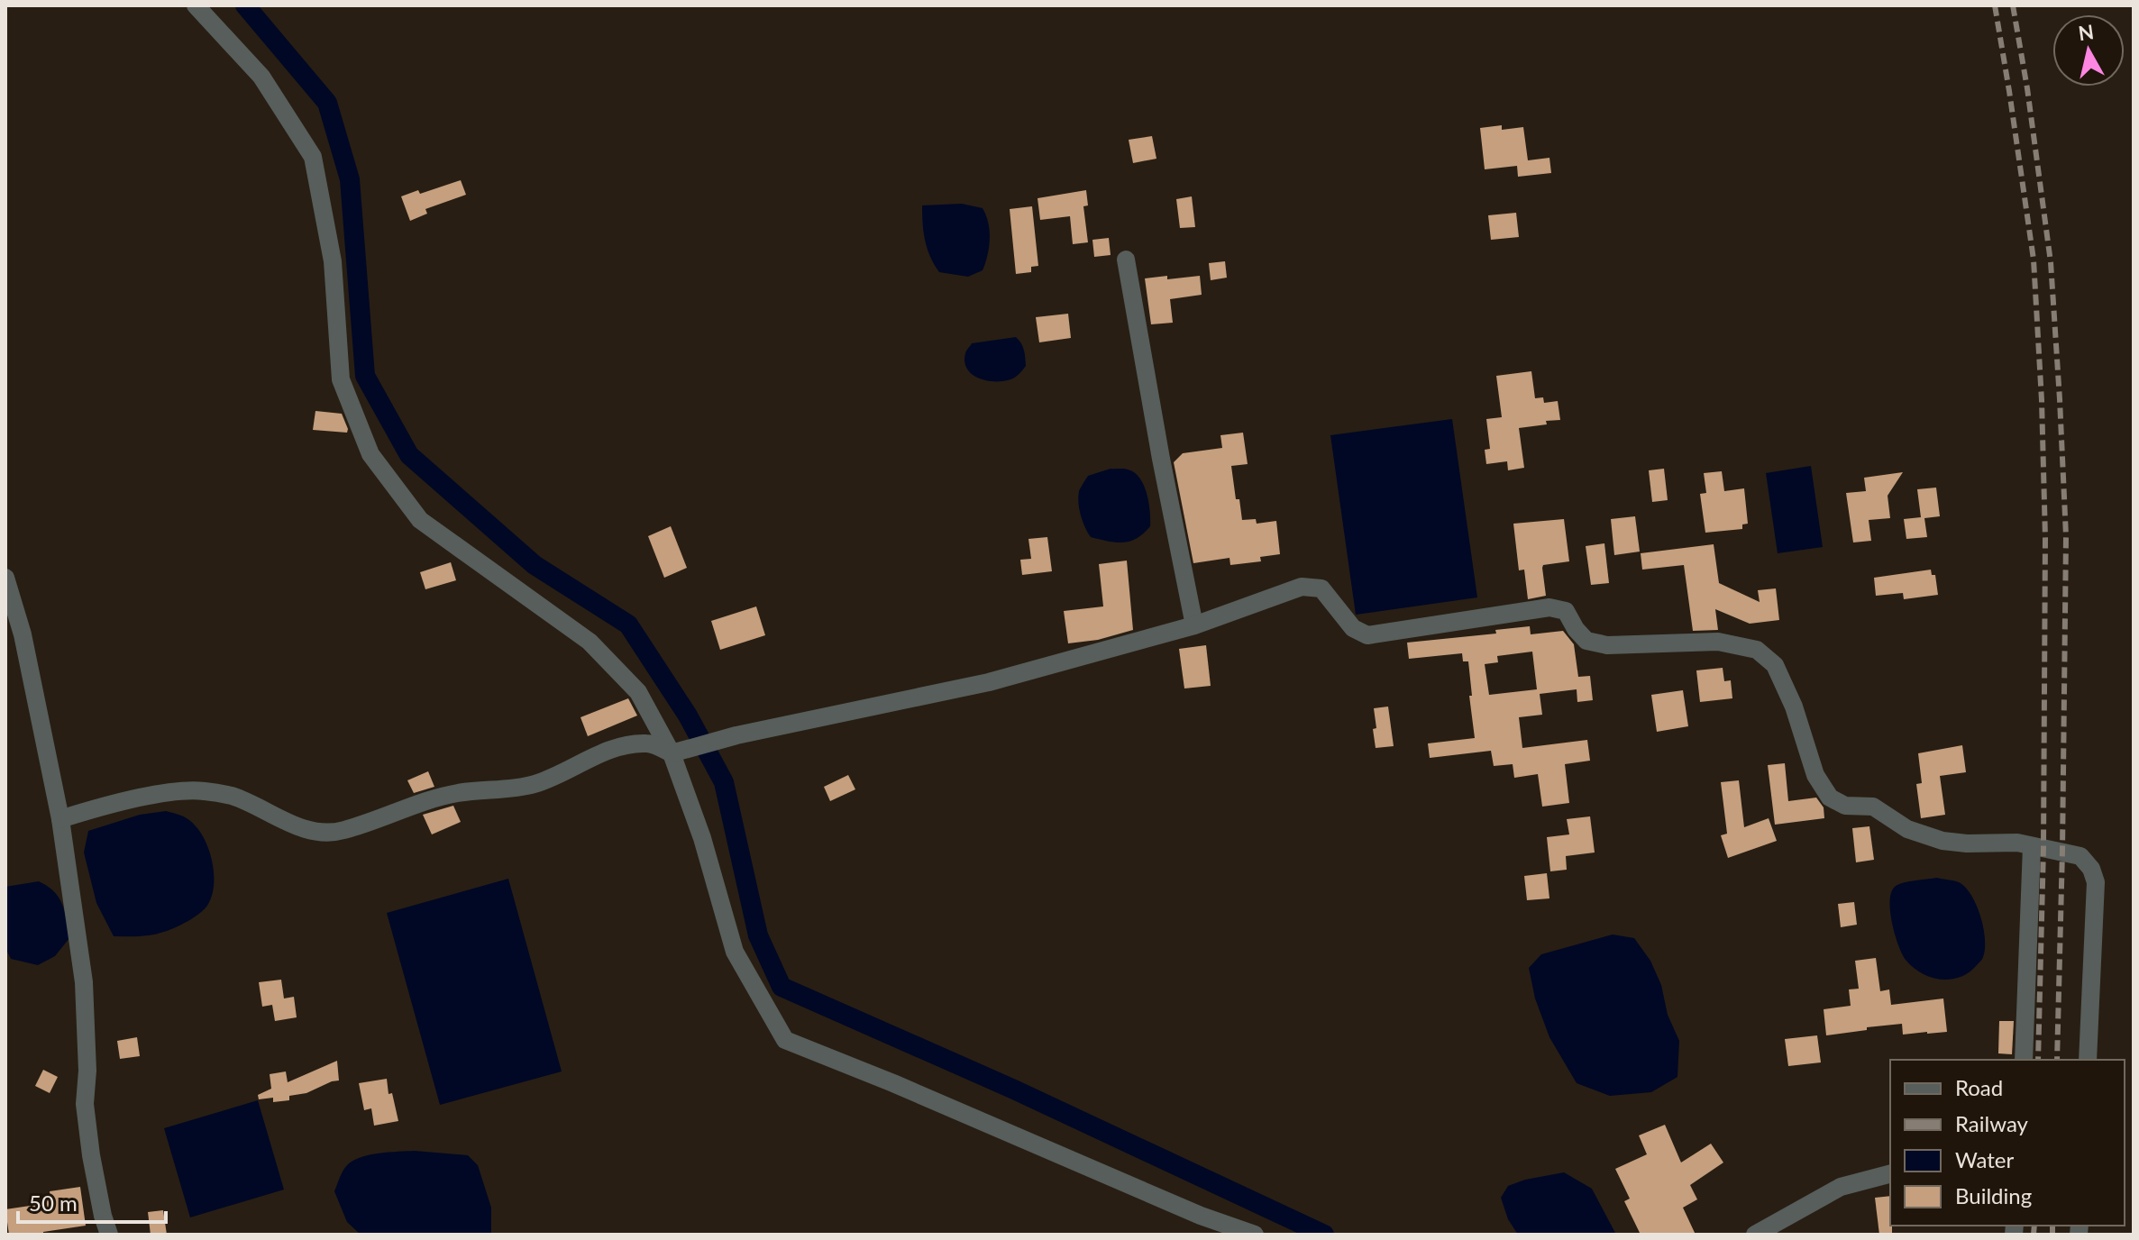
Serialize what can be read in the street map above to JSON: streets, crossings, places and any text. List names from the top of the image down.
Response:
{
  "legend": [
    "Road",
    "Railway",
    "Water",
    "Building"
  ],
  "scale_bar": "50 m",
  "north": "top"
}
